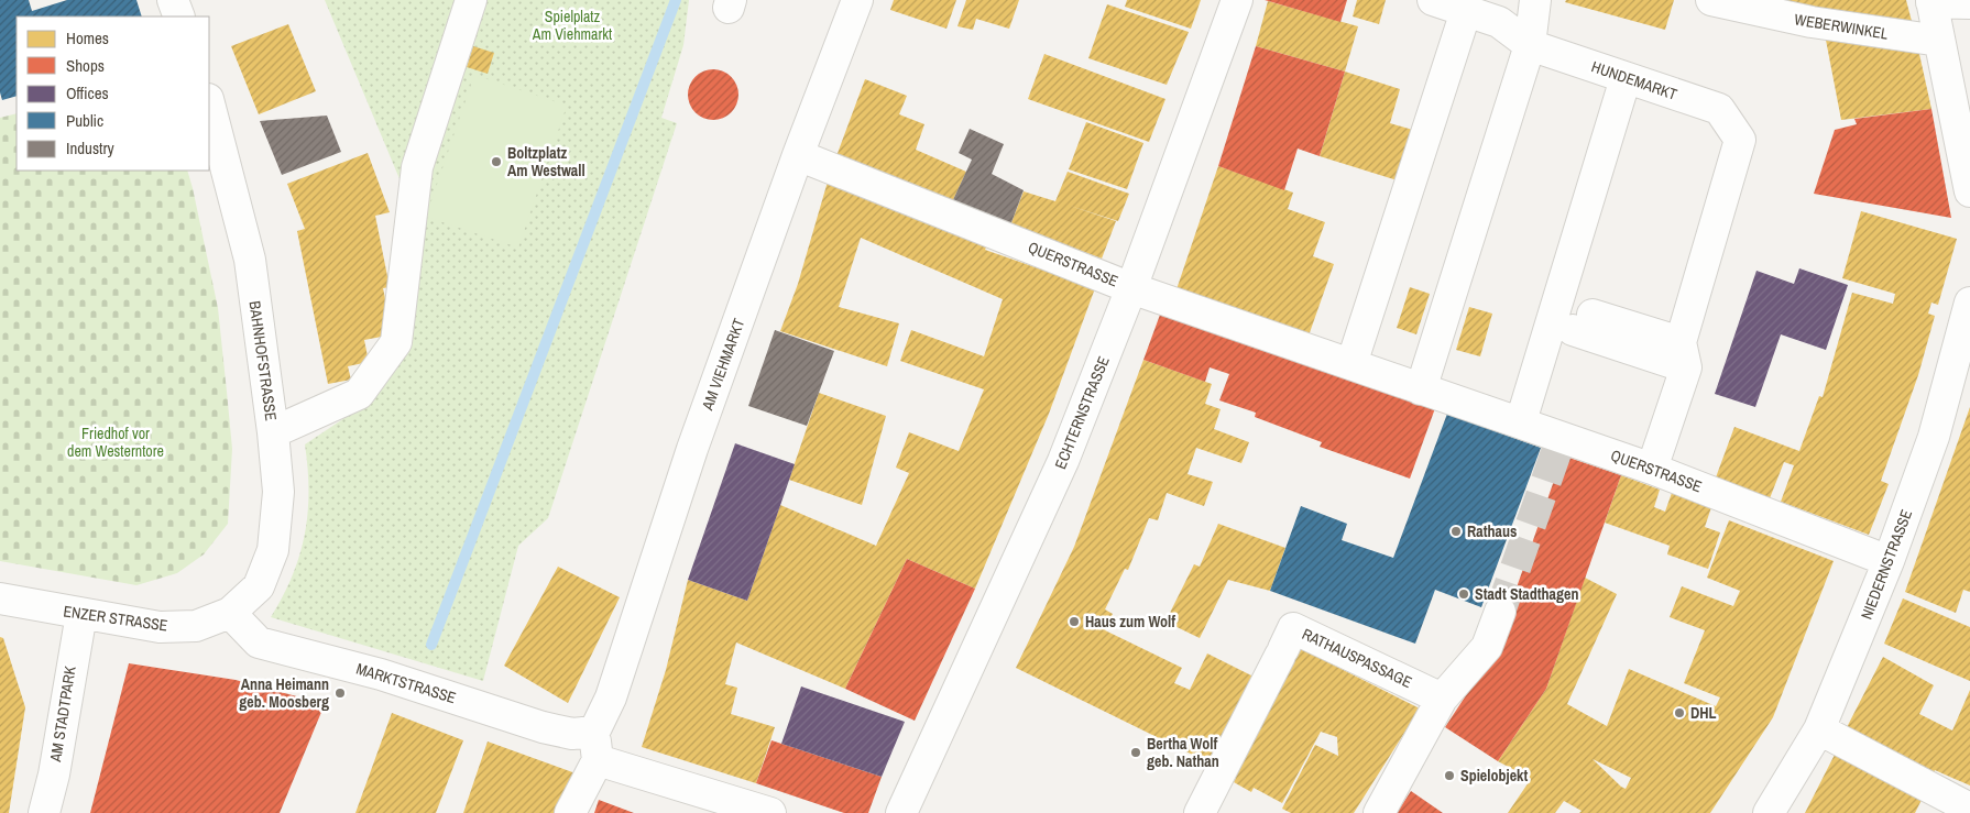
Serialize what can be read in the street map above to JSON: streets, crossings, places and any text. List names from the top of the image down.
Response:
{
  "streets": {
    "street": [
      "WEBERWINKEL",
      "HUNDEMARKT",
      "QUERSTRASSE",
      "BAHNHOFSTRASSE",
      "AM VIEHMARKT",
      "ECHTERNSTRASSE",
      "NIEDERNSTRASSE",
      "ENZER STRASSE",
      "RATHAUSPASSAGE",
      "MARKTSTRASSE",
      "AM STADTPARK"
    ]
  },
  "crossings": [
    ["HUNDEMARKT", "QUERSTRASSE"],
    ["QUERSTRASSE", "AM VIEHMARKT"],
    ["QUERSTRASSE", "ECHTERNSTRASSE"],
    ["QUERSTRASSE", "NIEDERNSTRASSE"],
    ["BAHNHOFSTRASSE", "ENZER STRASSE"],
    ["BAHNHOFSTRASSE", "MARKTSTRASSE"],
    ["AM VIEHMARKT", "MARKTSTRASSE"],
    ["ENZER STRASSE", "MARKTSTRASSE"],
    ["ENZER STRASSE", "AM STADTPARK"]
  ],
  "parks": ["Spielplatz Am Viehmarkt", "Friedhof vor dem Westerntore"],
  "places": [
    "Boltzplatz Am Westwall",
    "Rathaus",
    "Stadt Stadthagen",
    "Haus zum Wolf",
    "Anna Heimann geb. Moosberg",
    "DHL",
    "Bertha Wolf geb. Nathan",
    "Spielobjekt"
  ],
  "legend": [
    "Homes",
    "Shops",
    "Offices",
    "Public",
    "Industry"
  ]
}
